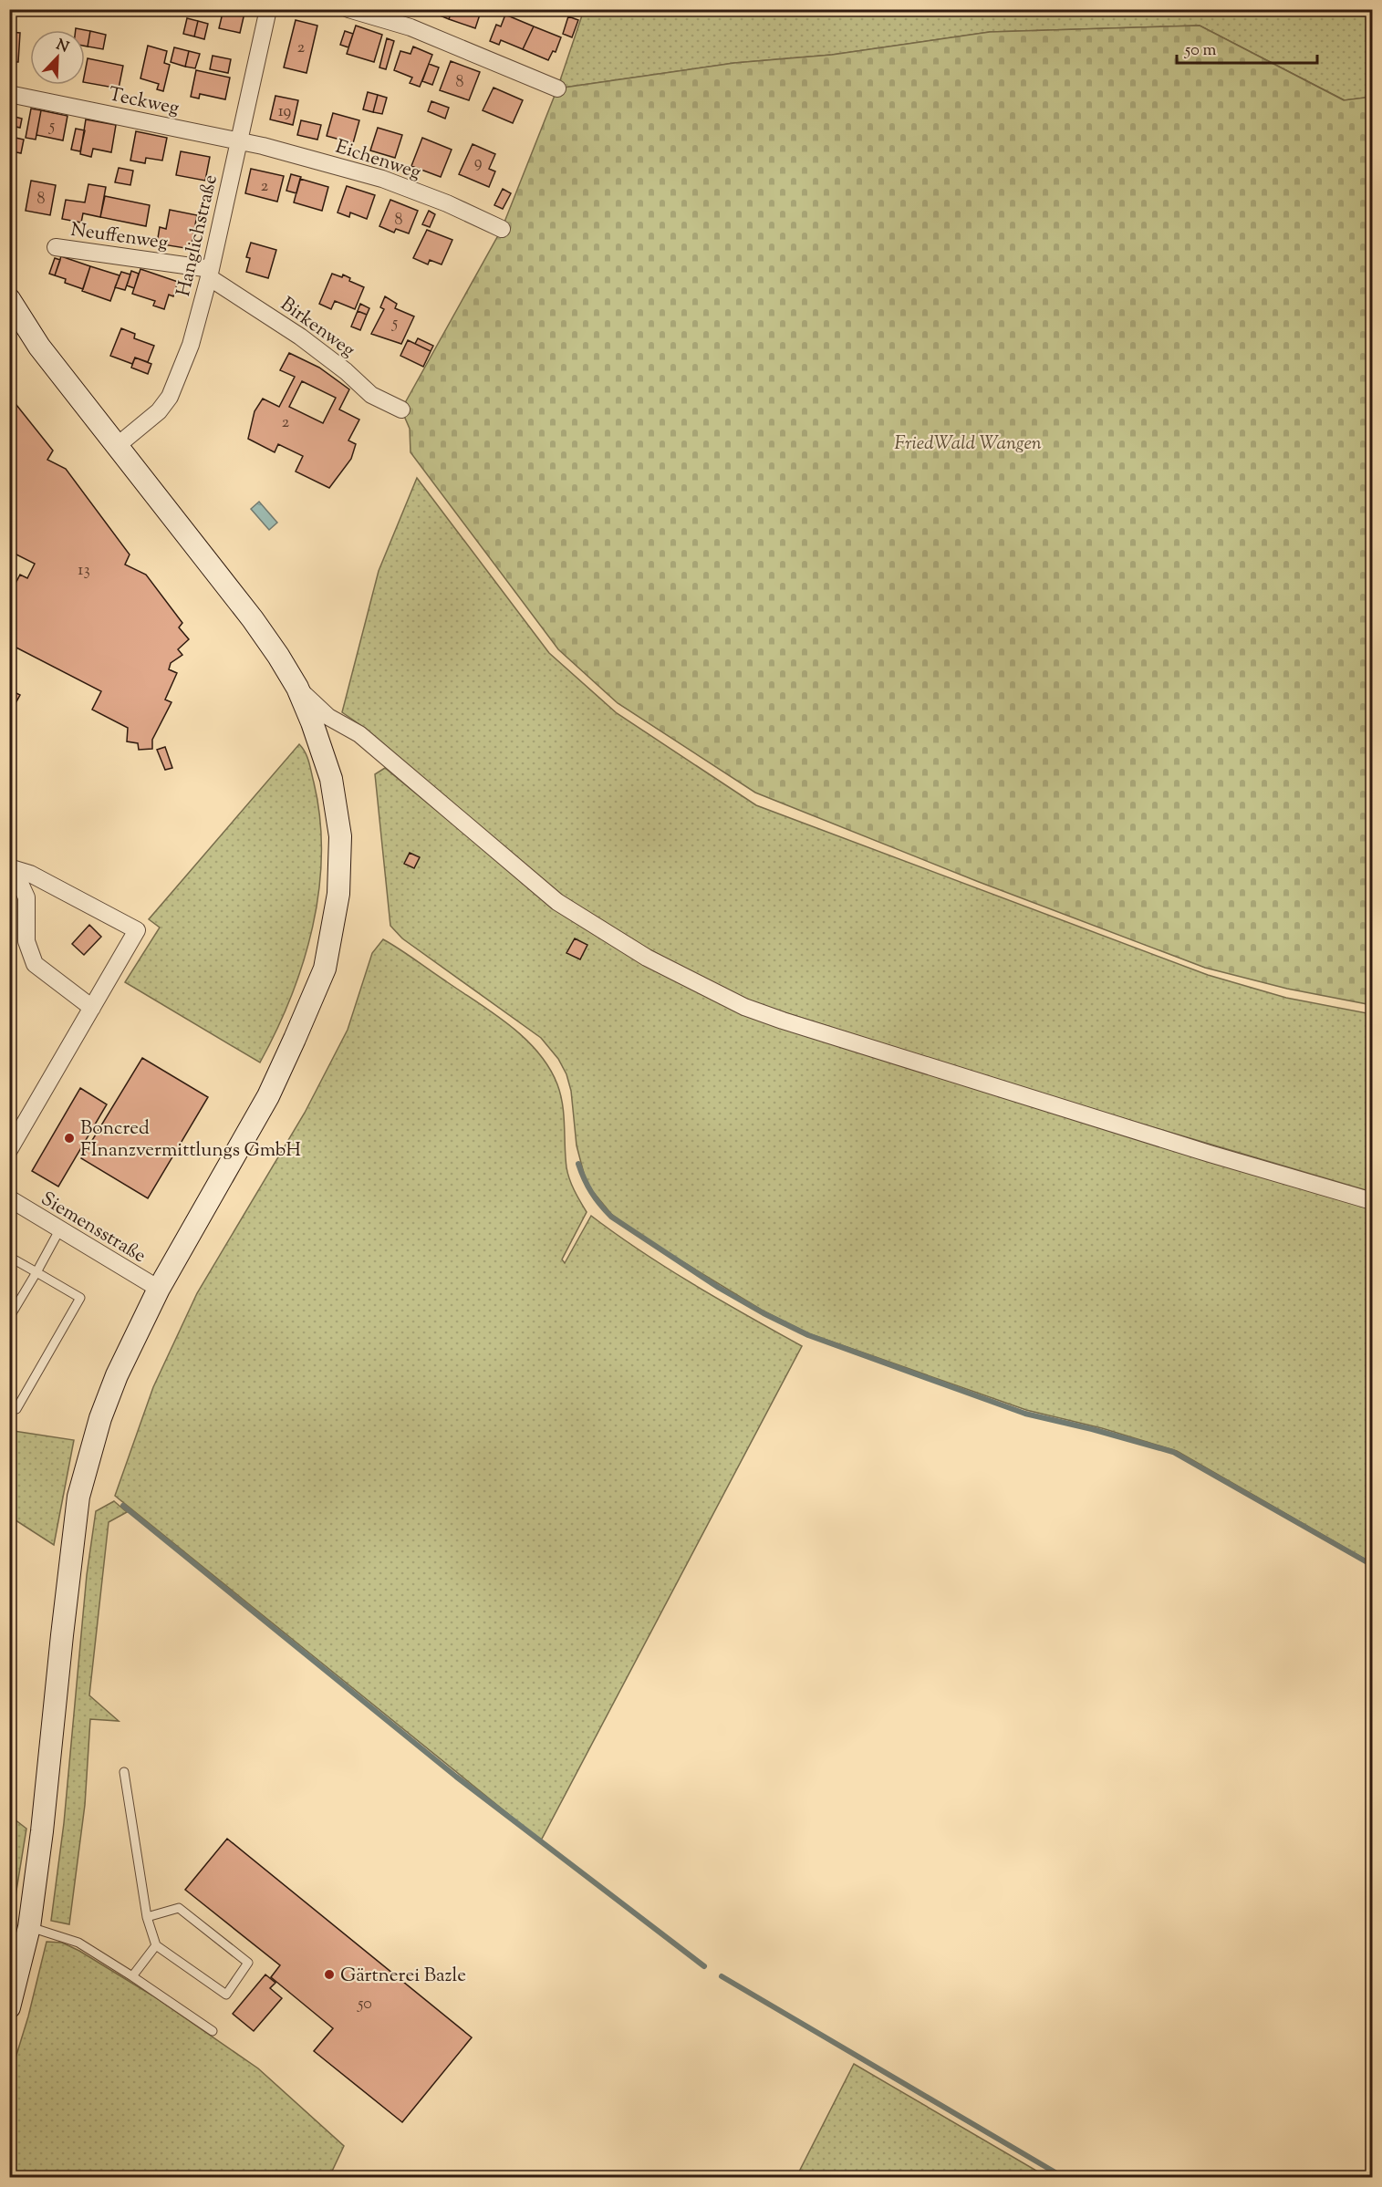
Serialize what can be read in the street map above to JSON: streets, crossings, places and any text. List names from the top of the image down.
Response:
{
  "streets": {
    "street": [
      "Teckweg",
      "Eichenweg",
      "Neuffenweg",
      "Hanglichstraße",
      "Birkenweg",
      "Siemensstraße"
    ]
  },
  "crossings": [
    ["Teckweg", "Eichenweg"],
    ["Teckweg", "Hanglichstraße"],
    ["Eichenweg", "Hanglichstraße"],
    ["Neuffenweg", "Hanglichstraße"],
    ["Neuffenweg", "Birkenweg"],
    ["Hanglichstraße", "Birkenweg"]
  ],
  "parks": ["FriedWald Wangen"],
  "places": ["Boncred FInanzvermittlungs GmbH", "Gärtnerei Bazle"],
  "house_numbers": [
    "2",
    "8",
    "19",
    "5",
    "9",
    "2",
    "8",
    "8",
    "5",
    "2",
    "13",
    "50"
  ],
  "scale_bar": "50 m",
  "north": "top right"
}
